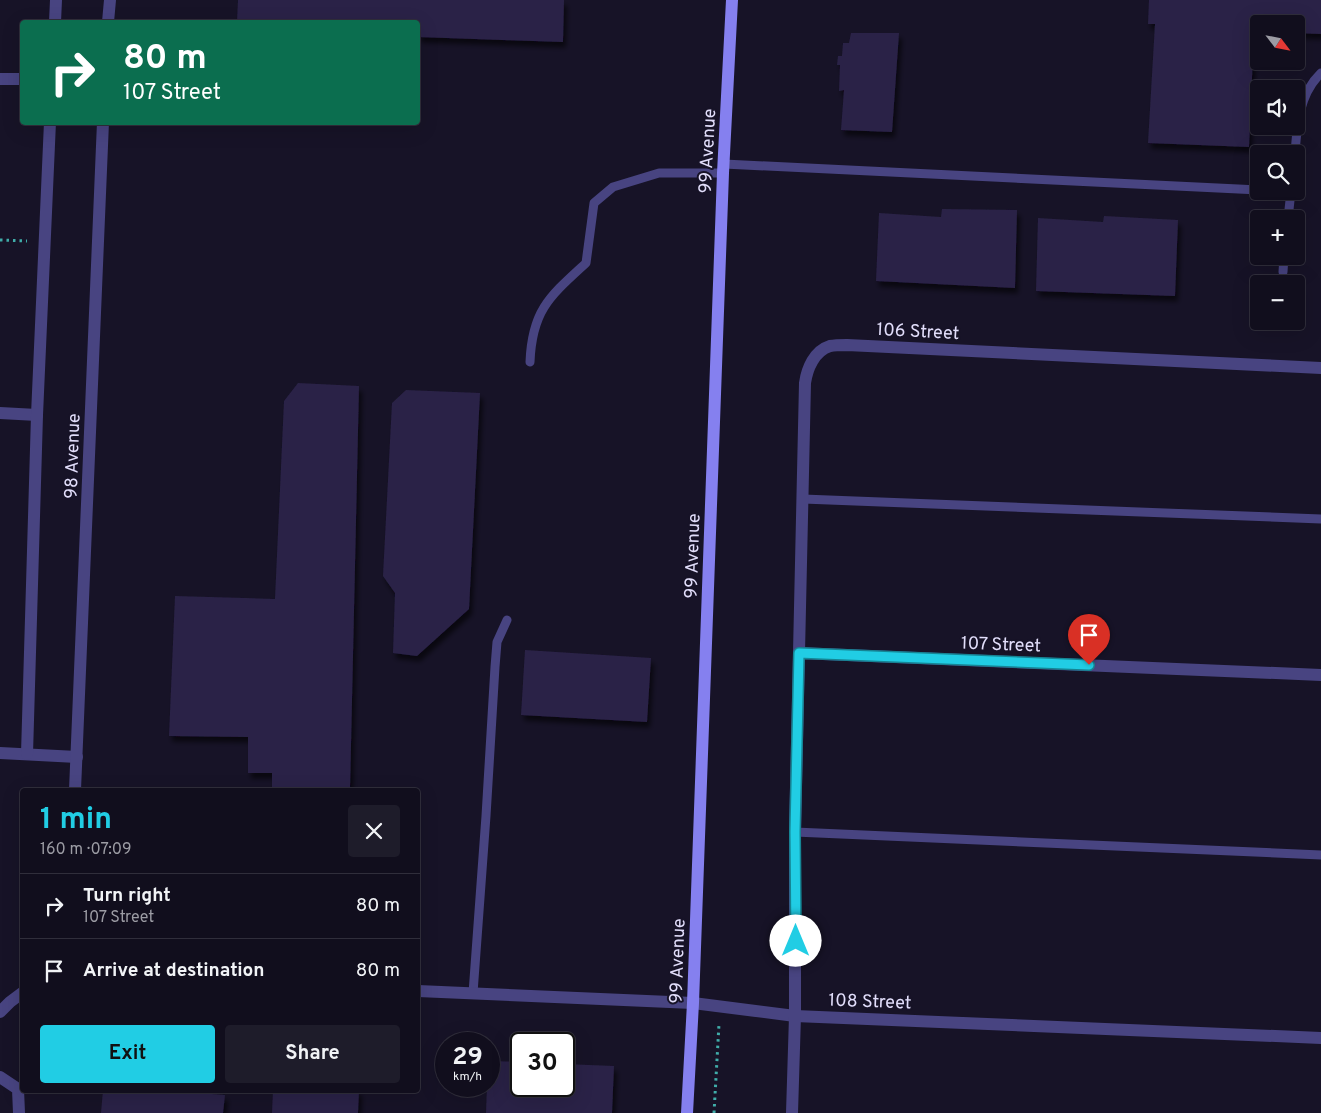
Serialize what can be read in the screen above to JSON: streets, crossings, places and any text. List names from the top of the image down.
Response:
{
  "streets": {
    "main road": ["99 Avenue"],
    "street": [
      "106 Street",
      "98 Avenue",
      "107 Street",
      "108 Street"
    ]
  },
  "crossings": [
    ["99 Avenue", "108 Street"],
    ["106 Street", "107 Street"],
    ["106 Street", "108 Street"]
  ],
  "north": "bottom right",
  "page": {
    "map_buttons": ["+", "−"],
    "turn": ["80 m", "107 Street"],
    "heading": ["1 min", "160 m · 07:09"],
    "list": [
      {
        "name": "Turn right",
        "note": "107 Street",
        "value": "80 m"
      },
      {
        "name": "Arrive at destination",
        "value": "80 m"
      }
    ],
    "buttons": ["Exit", "Share"],
    "speed": "29 km/h",
    "limit": "30"
  }
}
